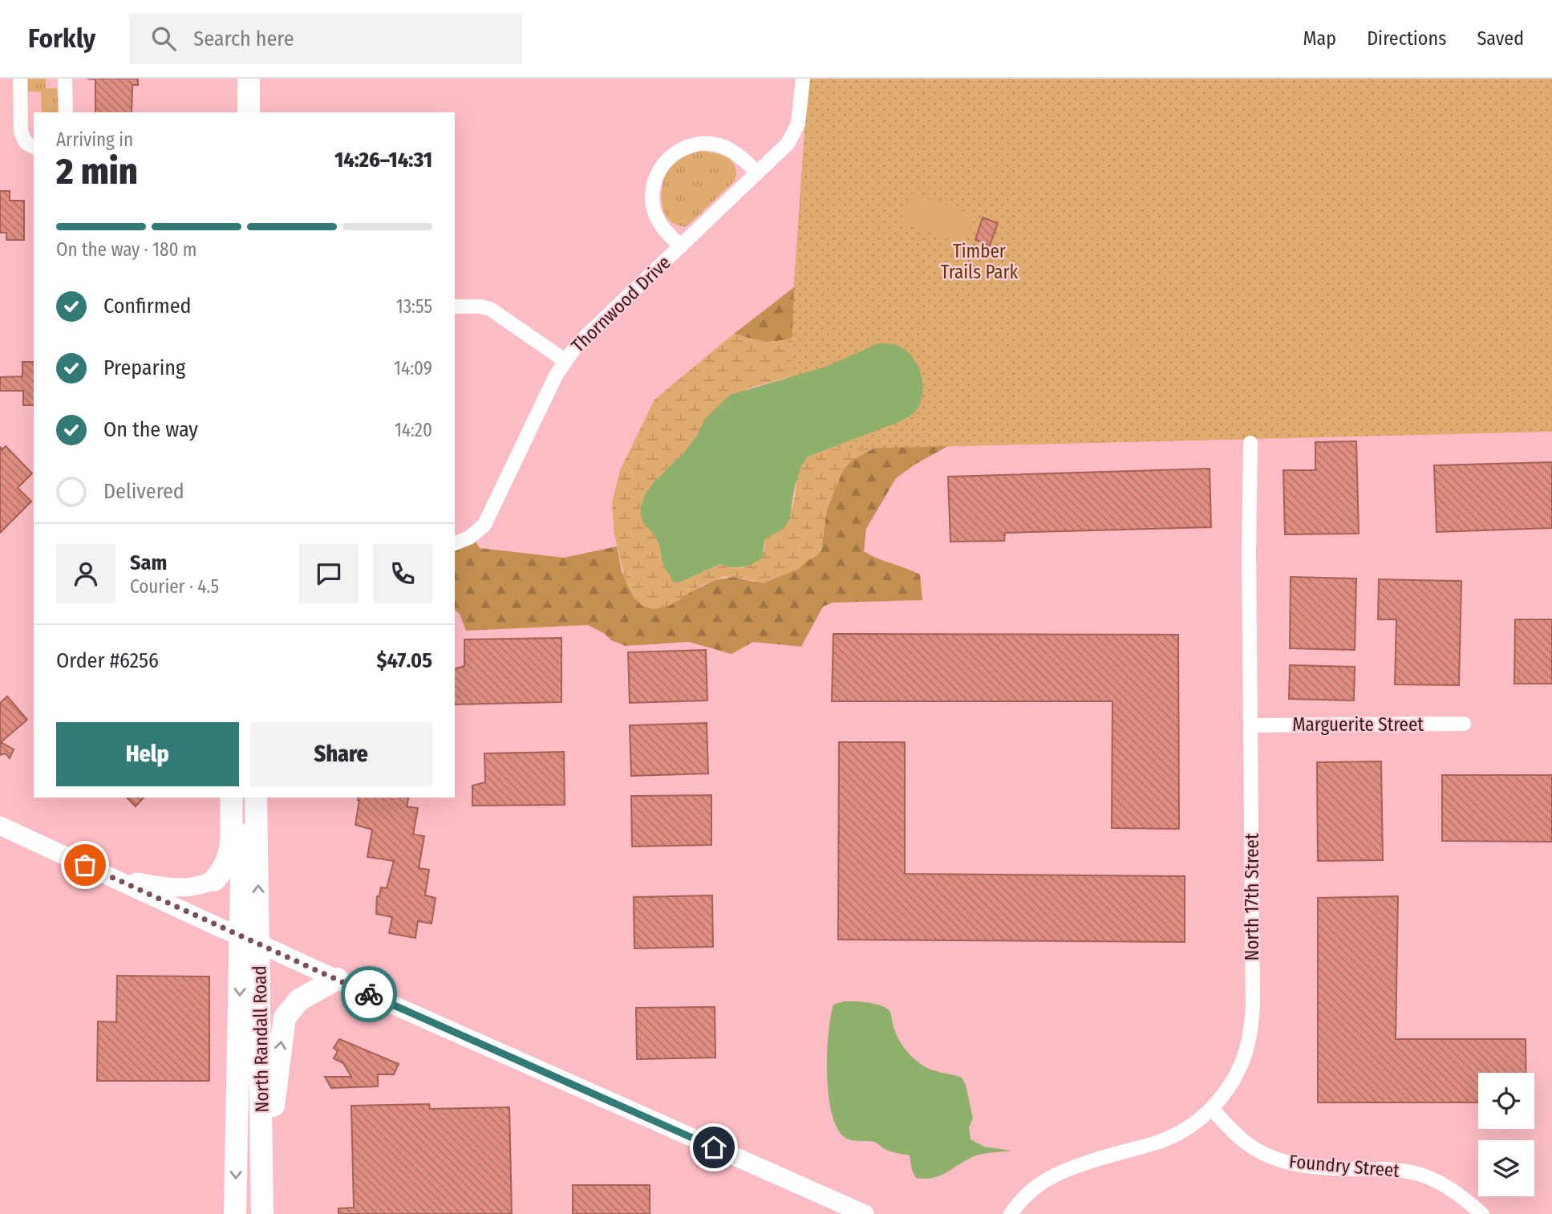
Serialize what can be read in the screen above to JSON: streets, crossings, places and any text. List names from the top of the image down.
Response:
{
  "streets": {
    "main road": ["North Randall Road"],
    "street": [
      "Thornwood Drive",
      "Marguerite Street",
      "North 17th Street",
      "Foundry Street"
    ]
  },
  "crossings": [
    ["Marguerite Street", "North 17th Street"],
    ["North 17th Street", "Foundry Street"]
  ],
  "parks": ["Timber Trails Park"],
  "page": {
    "header": "Forkly",
    "search": "Search here",
    "nav": ["Map", "Directions", "Saved"],
    "heading": ["2 min", "Arriving in", "14:26–14:31"],
    "panel": [
      "Sam",
      "Courier · 4.5",
      "Order #6256",
      "$47.05"
    ],
    "bar": "On the way · 180 m",
    "list": [
      ["Confirmed", "13:55"],
      ["Preparing", "14:09"],
      ["On the way", "14:20"],
      "Delivered"
    ],
    "buttons": ["Help", "Share"]
  }
}
